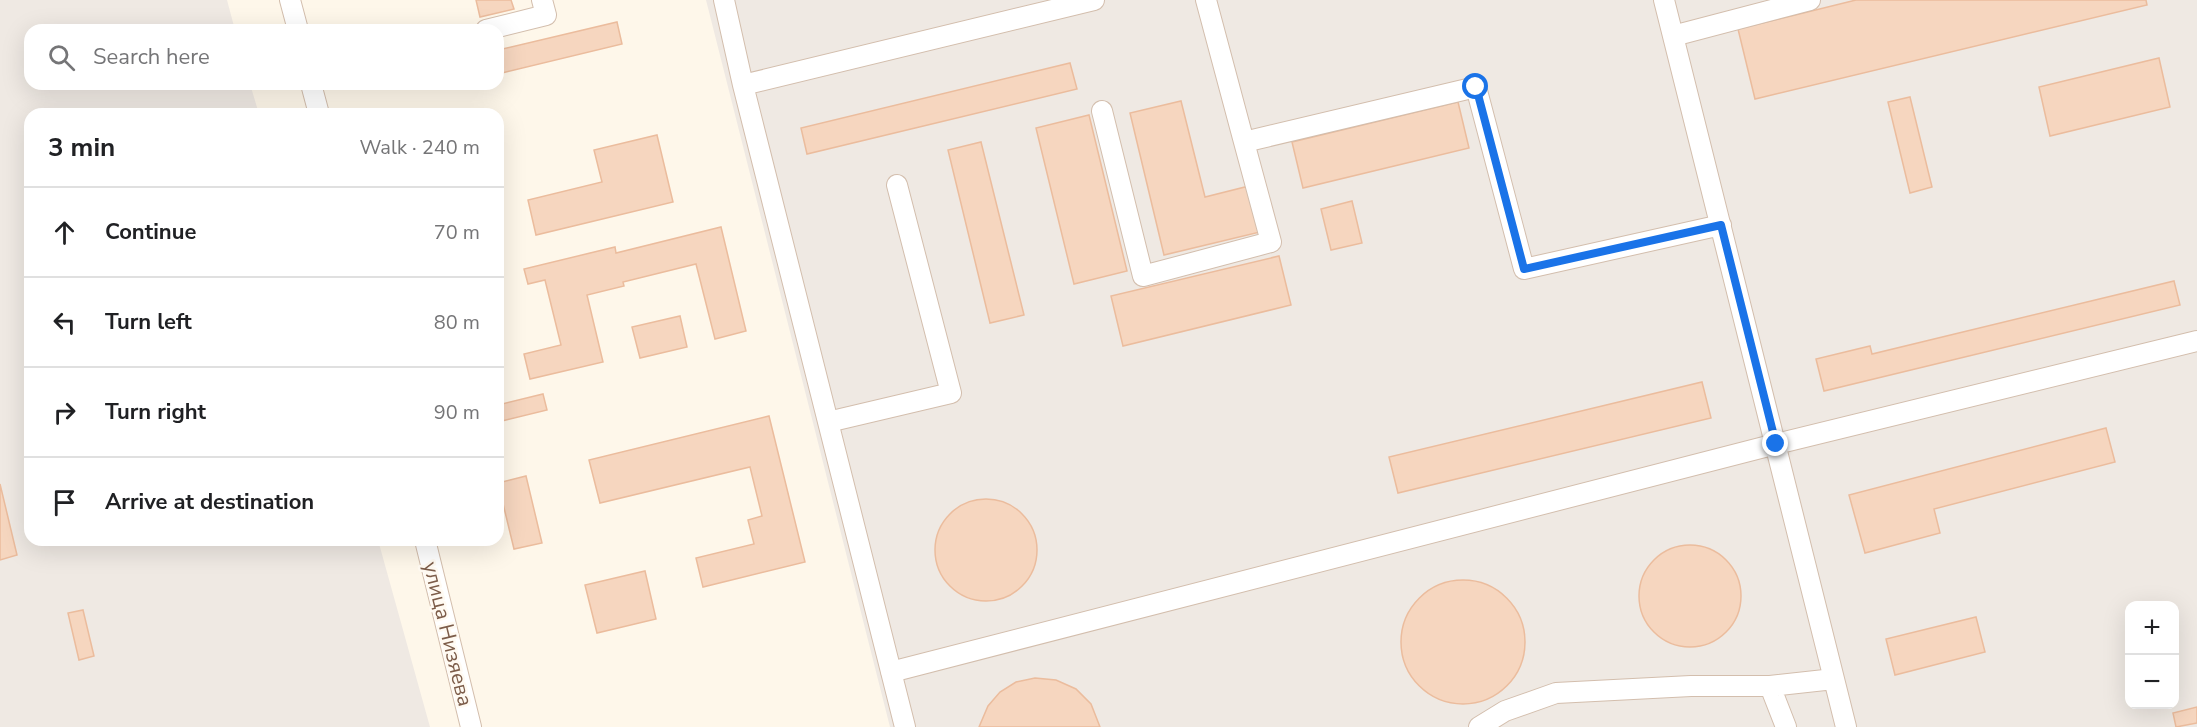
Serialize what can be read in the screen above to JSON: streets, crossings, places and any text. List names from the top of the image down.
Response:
{
  "streets": {
    "street": ["улица Низяева"]
  },
  "page": {
    "search": "Search here",
    "heading": ["3 min", "Walk · 240 m"],
    "list": [
      ["Continue", "70 m"],
      ["Turn left", "80 m"],
      ["Turn right", "90 m"],
      "Arrive at destination"
    ],
    "map_buttons": ["+", "−"]
  }
}
